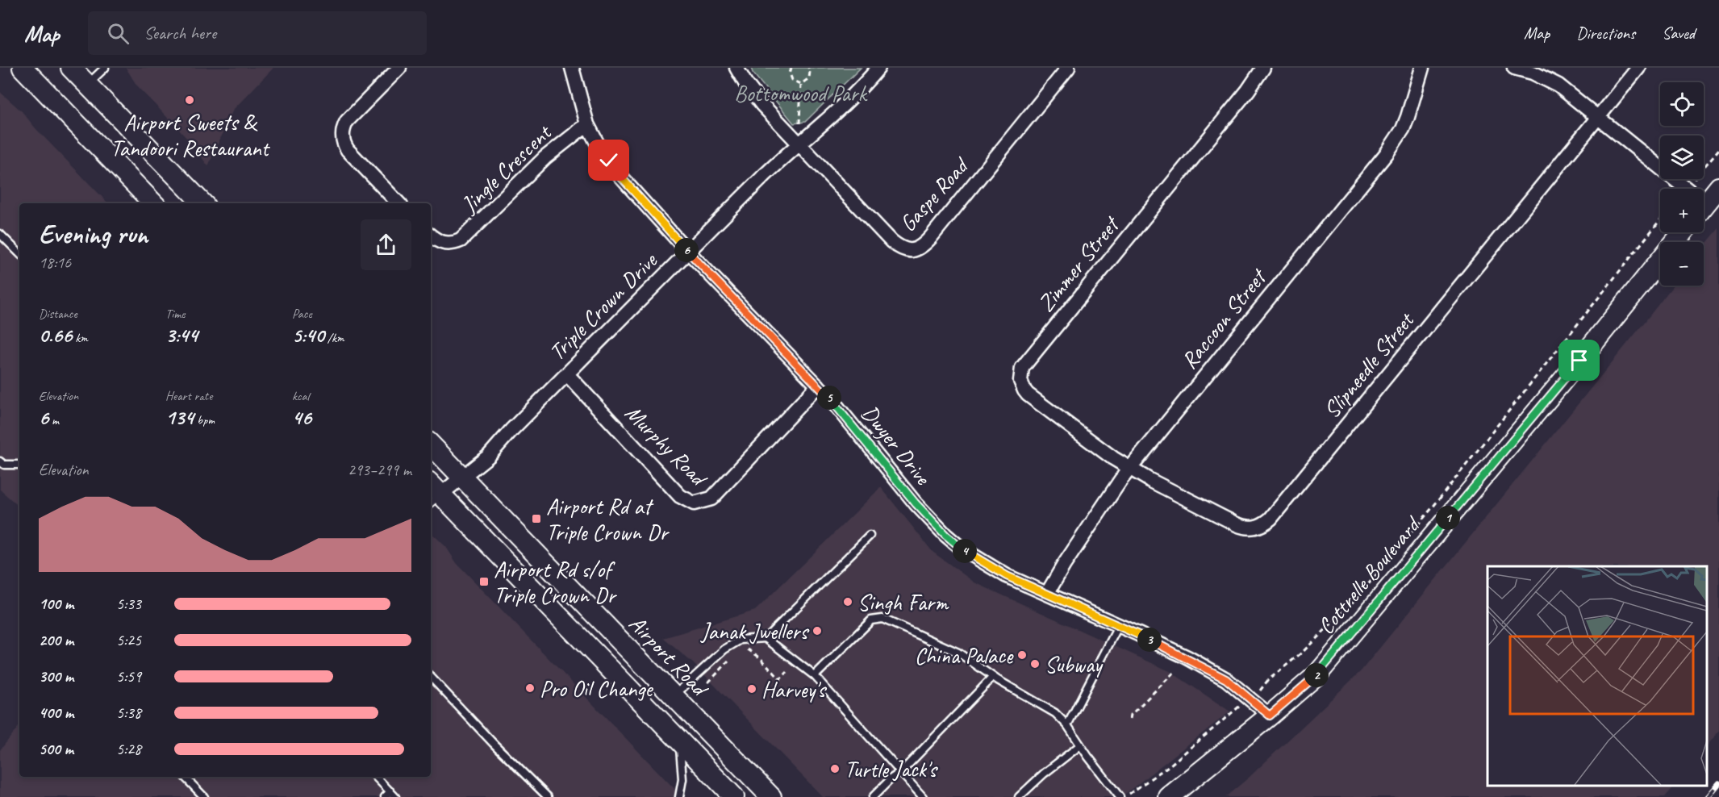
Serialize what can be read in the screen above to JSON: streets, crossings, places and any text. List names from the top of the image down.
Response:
{
  "streets": {
    "main road": ["Cottrelle Boulevard", "Airport Road"],
    "street": [
      "Jingle Crescent",
      "Gaspe Road",
      "Zimmer Street",
      "Triple Crown Drive",
      "Raccoon Street",
      "Slipneedle Street",
      "Murphy Road",
      "Dwyer Drive"
    ]
  },
  "crossings": [
    ["Jingle Crescent", "Dwyer Drive"],
    ["Gaspe Road", "Triple Crown Drive"],
    ["Zimmer Street", "Raccoon Street"],
    ["Zimmer Street", "Slipneedle Street"],
    ["Triple Crown Drive", "Murphy Road"],
    ["Triple Crown Drive", "Dwyer Drive"],
    ["Triple Crown Drive", "Airport Road"],
    ["Raccoon Street", "Slipneedle Street"],
    ["Raccoon Street", "Dwyer Drive"],
    ["Murphy Road", "Dwyer Drive"],
    ["Dwyer Drive", "Cottrelle Boulevard"]
  ],
  "parks": ["Bottomwood Park"],
  "places": {
    "other": [
      "Airport Sweets & Tandoori Restaurant",
      "Singh Farm",
      "Janak Jwellers",
      "China Palace",
      "Subway",
      "Pro Oil Change",
      "Harvey's",
      "Turtle Jack's"
    ],
    "transit": ["Airport Rd at Triple Crown Dr", "Airport Rd s/of Triple Crown Dr"]
  },
  "page": {
    "header": "Map",
    "search": "Search here",
    "nav": ["Map", "Directions", "Saved"],
    "map_buttons": ["+", "−"],
    "heading": ["Evening run", "18:16"],
    "pins": [
      "6",
      "5",
      "1",
      "4",
      "3",
      "2"
    ],
    "stats": [
      ["Distance", "0.66 km"],
      ["Time", "3:44"],
      ["Pace", "5:40 /km"],
      ["Elevation", "6 m"],
      ["Heart rate", "134 bpm"],
      ["kcal", "46"]
    ],
    "chart": ["Elevation", "293–299 m"],
    "list": [
      {
        "name": "100 m",
        "note": "5:33"
      },
      {
        "name": "200 m",
        "note": "5:25"
      },
      {
        "name": "300 m",
        "note": "5:59"
      },
      {
        "name": "400 m",
        "note": "5:38"
      },
      {
        "name": "500 m",
        "note": "5:28"
      }
    ]
  }
}
